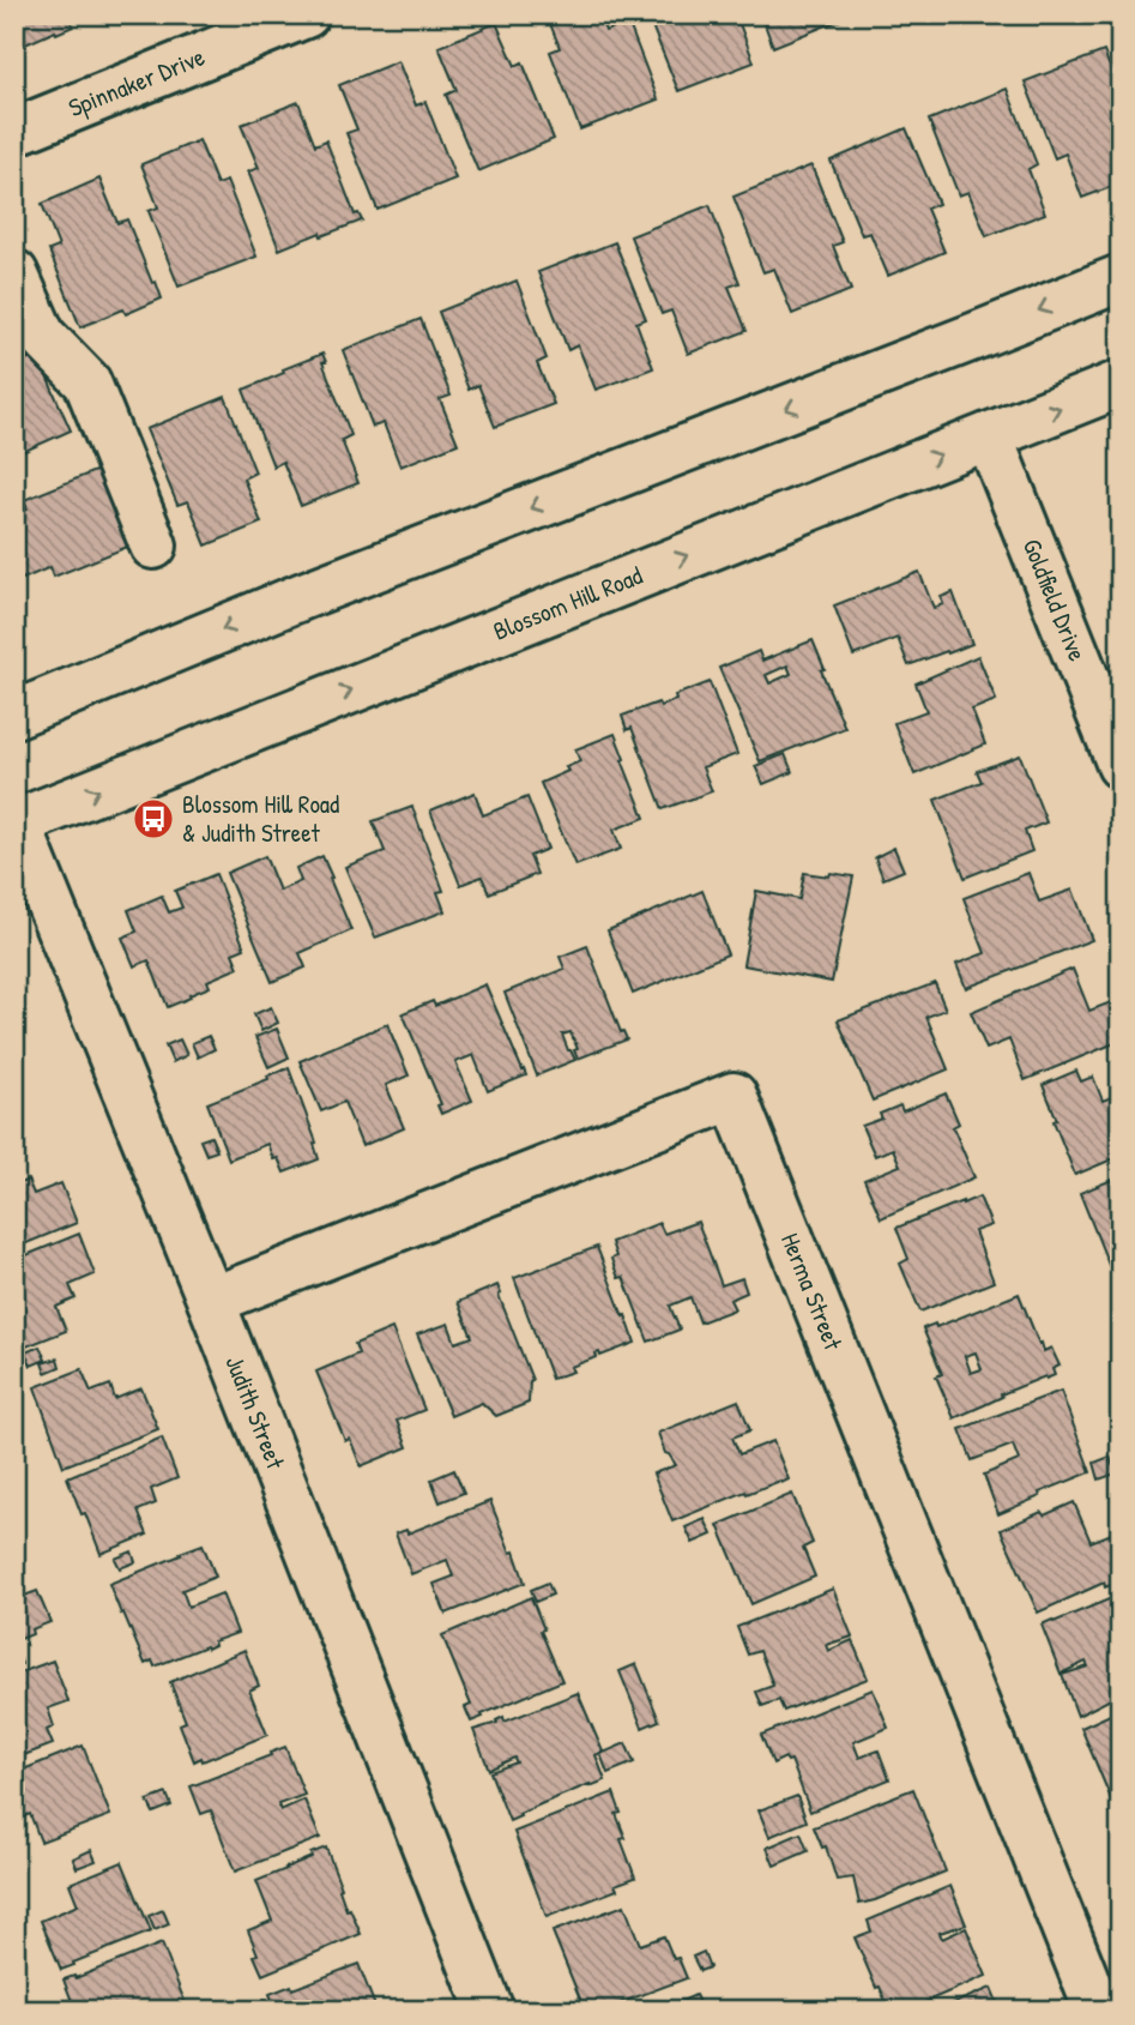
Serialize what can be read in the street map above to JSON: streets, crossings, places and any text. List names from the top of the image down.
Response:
{
  "streets": {
    "street": [
      "Spinnaker Drive",
      "Goldfield Drive",
      "Blossom Hill Road",
      "Herma Street",
      "Judith Street"
    ]
  },
  "crossings": [
    ["Goldfield Drive", "Blossom Hill Road"],
    ["Blossom Hill Road", "Judith Street"],
    ["Herma Street", "Judith Street"]
  ],
  "places": {
    "bus stop": ["Blossom Hill Road & Judith Street"]
  }
}
